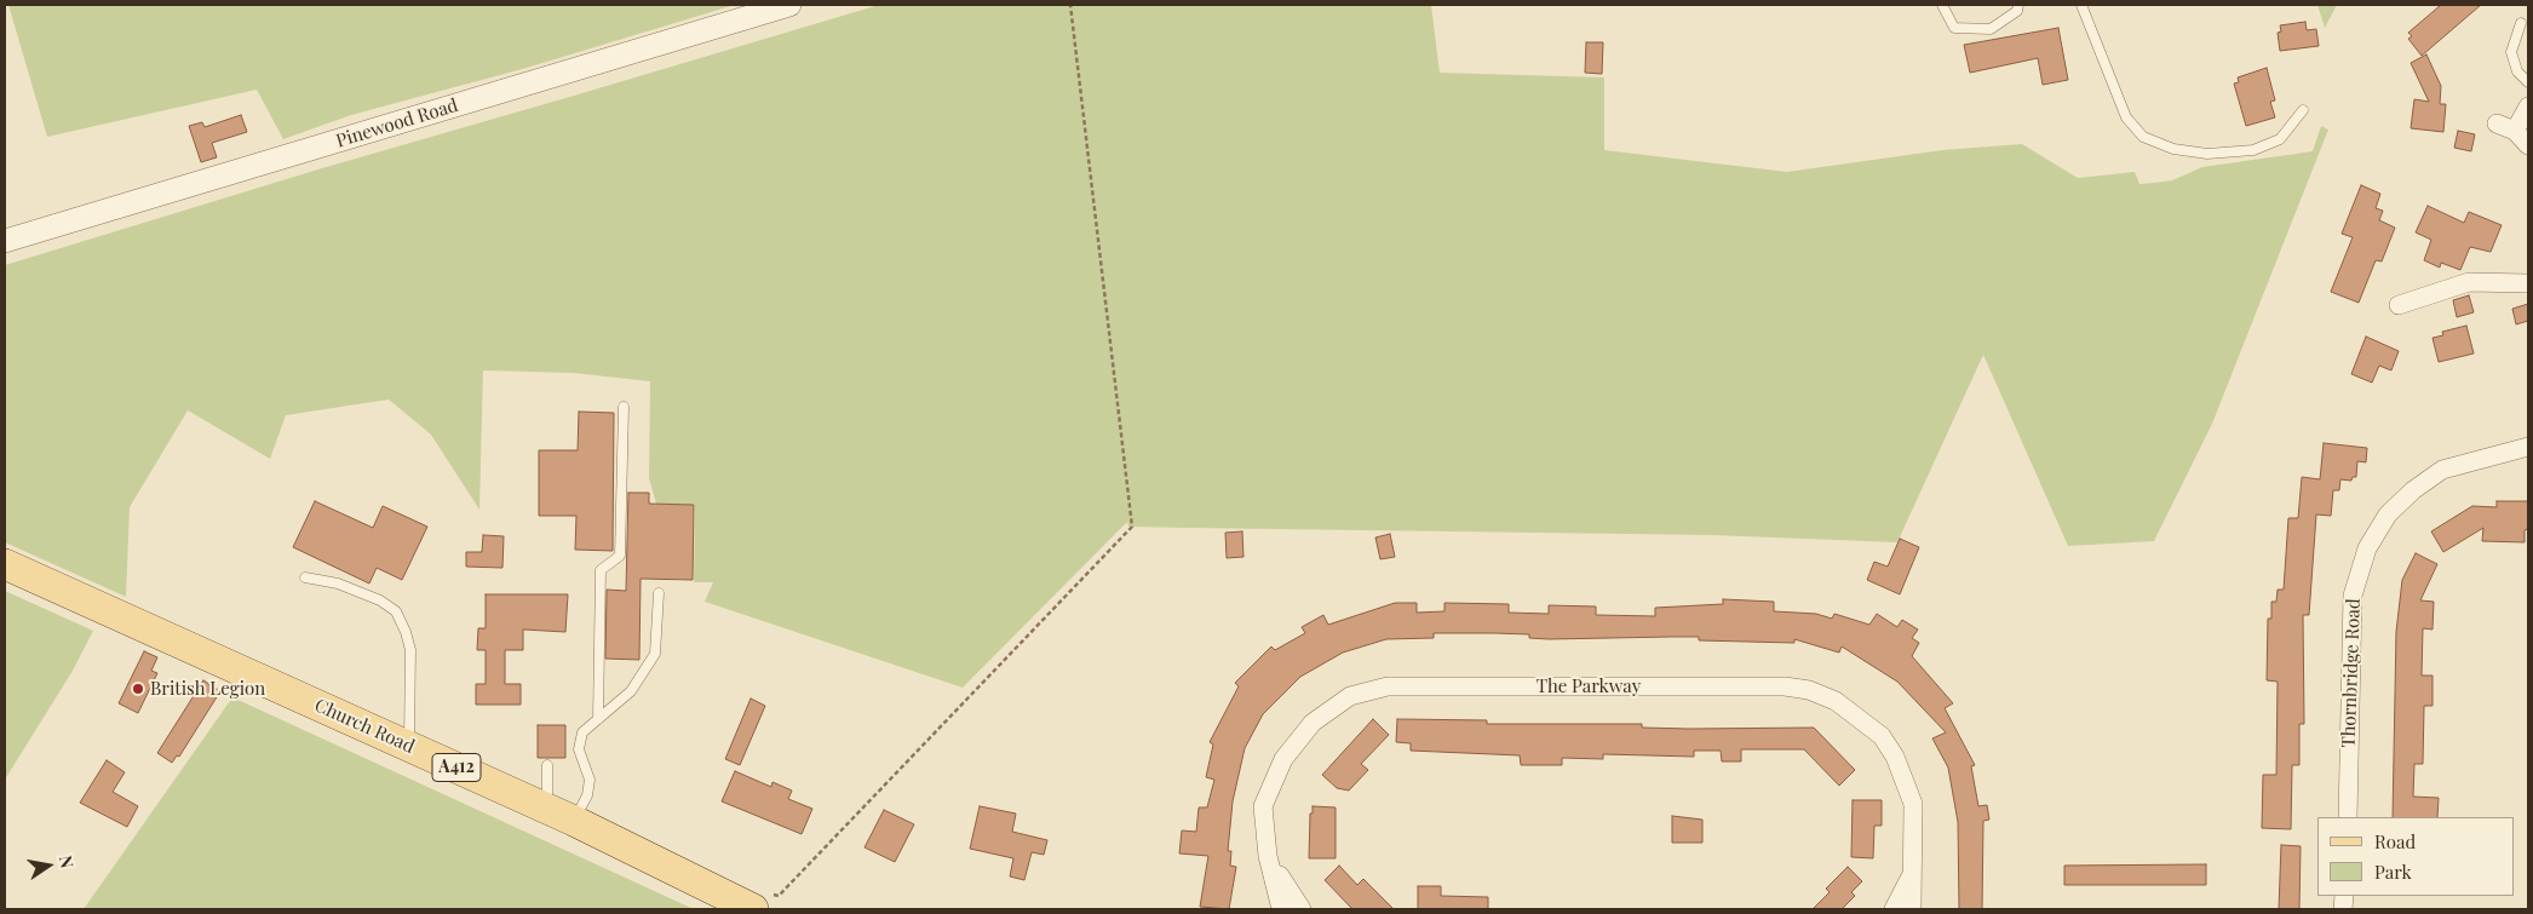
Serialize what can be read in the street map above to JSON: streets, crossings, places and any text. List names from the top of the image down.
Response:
{
  "streets": {
    "main road": ["Church Road", "A412"],
    "street": ["Pinewood Road", "Thornbridge Road", "The Parkway"]
  },
  "places": ["British Legion"],
  "legend": ["Road", "Park"],
  "north": "right"
}
